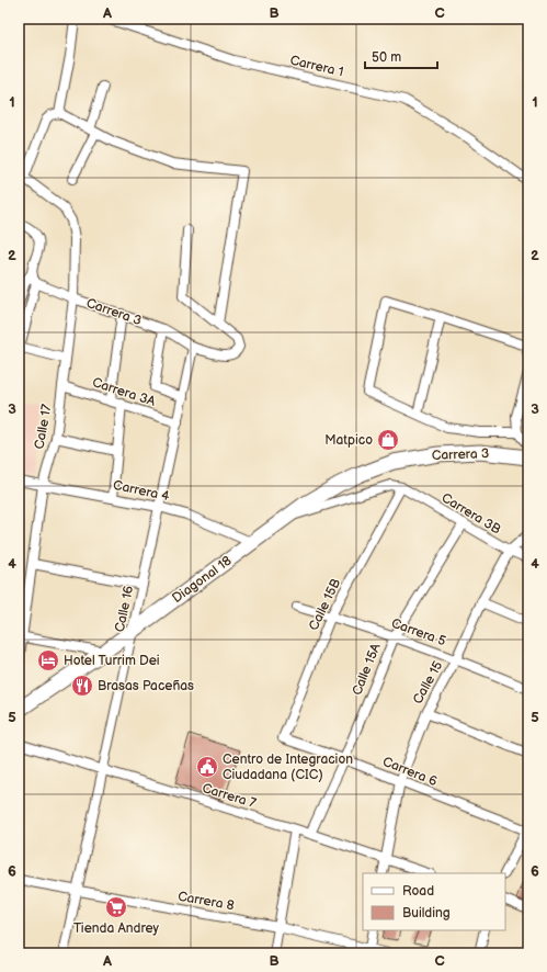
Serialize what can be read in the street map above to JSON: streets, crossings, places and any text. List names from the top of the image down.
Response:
{
  "streets": {
    "main road": ["Carrera 3", "Diagonal 18"],
    "street": [
      "Carrera 1",
      "Carrera 3A",
      "Calle 17",
      "Carrera 4",
      "Carrera 3B",
      "Calle 15B",
      "Calle 16",
      "Carrera 5",
      "Calle 15A",
      "Calle 15",
      "Carrera 6",
      "Carrera 7",
      "Carrera 8"
    ]
  },
  "crossings": [
    ["Carrera 3", "Carrera 3A"],
    ["Carrera 3", "Calle 17"],
    ["Carrera 3", "Diagonal 18"],
    ["Carrera 3", "Calle 16"],
    ["Carrera 3A", "Calle 17"],
    ["Carrera 3A", "Calle 16"],
    ["Calle 17", "Carrera 4"],
    ["Carrera 4", "Diagonal 18"],
    ["Carrera 4", "Calle 16"],
    ["Carrera 3B", "Calle 15B"],
    ["Carrera 3B", "Calle 15A"],
    ["Carrera 3B", "Calle 15"],
    ["Diagonal 18", "Calle 16"],
    ["Calle 15B", "Carrera 5"],
    ["Calle 15B", "Carrera 6"],
    ["Calle 16", "Carrera 7"],
    ["Calle 16", "Carrera 8"],
    ["Carrera 5", "Calle 15A"],
    ["Carrera 5", "Calle 15"],
    ["Calle 15A", "Carrera 6"],
    ["Calle 15A", "Carrera 7"],
    ["Calle 15", "Carrera 6"],
    ["Calle 15", "Carrera 7"]
  ],
  "places": {
    "shop": ["Matpico"],
    "hotel": ["Hotel Turrim Dei"],
    "restaurant": ["Brasas Paceñas"],
    "public building": ["Centro de Integracion Ciudadana (CIC)"],
    "supermarket": ["Tienda Andrey"]
  },
  "legend": ["Road", "Building"],
  "scale_bar": "50 m",
  "grid": {
    "columns": ["A", "B", "C"],
    "rows": [
      "1",
      "2",
      "3",
      "4",
      "5",
      "6"
    ]
  }
}
